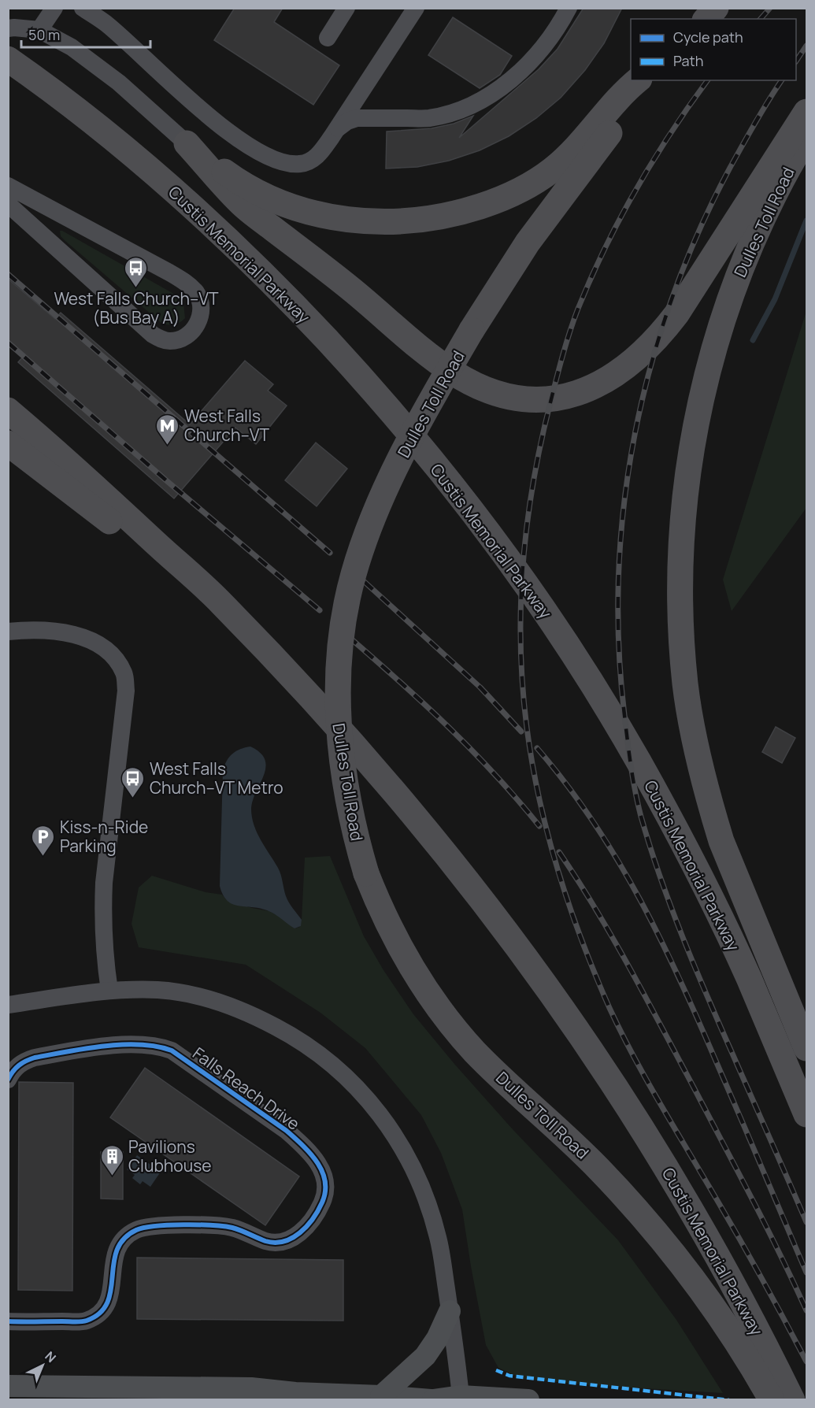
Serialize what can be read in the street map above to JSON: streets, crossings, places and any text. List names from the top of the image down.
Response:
{
  "streets": {
    "highway": ["Dulles Toll Road", "Custis Memorial Parkway"],
    "street": ["Falls Reach Drive"]
  },
  "places": {
    "bus stop": ["West Falls Church–VT (Bus Bay A)", "West Falls Church–VT Metro"],
    "metro station": ["West Falls Church–VT"],
    "parking": ["Kiss-n-Ride Parking"],
    "building": ["Pavilions Clubhouse"]
  },
  "legend": ["Cycle path", "Path"],
  "scale_bar": "50 m",
  "north": "top right"
}
